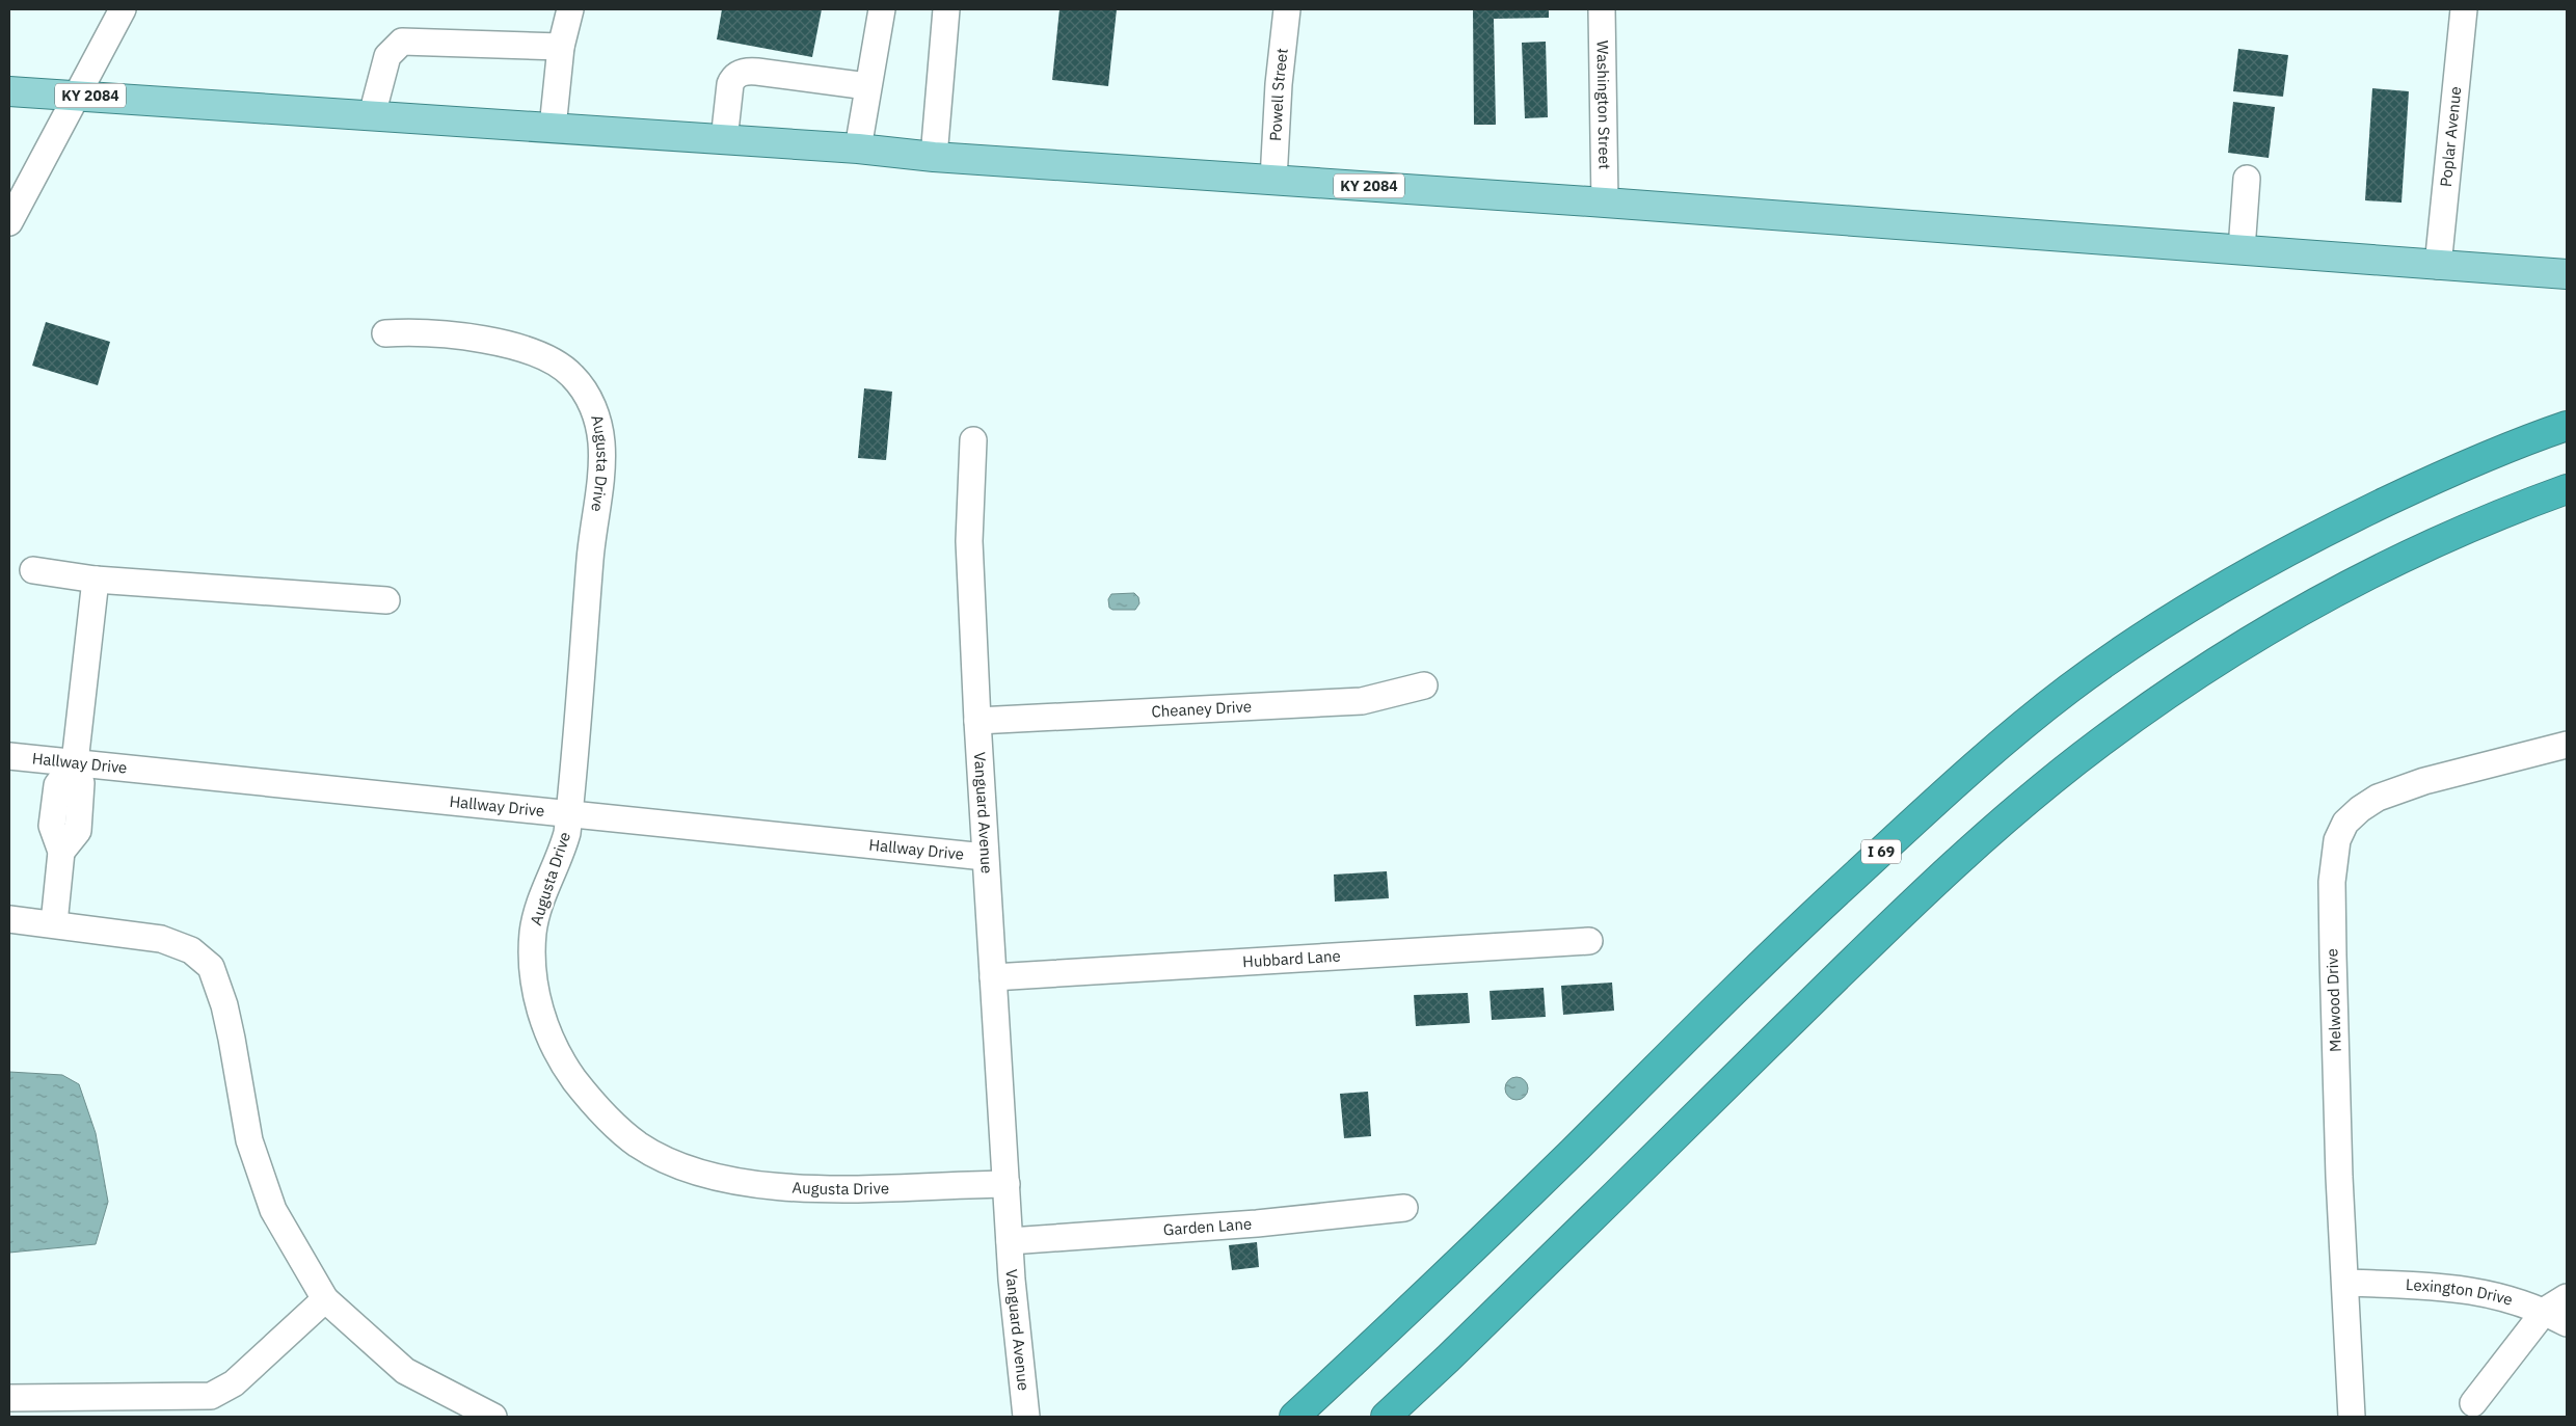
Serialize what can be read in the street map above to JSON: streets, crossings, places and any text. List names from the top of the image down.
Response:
{
  "streets": {
    "highway": ["I 69"],
    "main road": ["KY 2084"],
    "street": [
      "Powell Street",
      "Washington Street",
      "Poplar Avenue",
      "Augusta Drive",
      "Cheaney Drive",
      "Hallway Drive",
      "Vanguard Avenue",
      "Hubbard Lane",
      "Melwood Drive",
      "Garden Lane",
      "Lexington Drive"
    ]
  },
  "crossings": [
    ["Powell Street", "KY 2084"],
    ["KY 2084", "Washington Street"],
    ["KY 2084", "Poplar Avenue"],
    ["Augusta Drive", "Hallway Drive"],
    ["Augusta Drive", "Vanguard Avenue"],
    ["Cheaney Drive", "Vanguard Avenue"],
    ["Hallway Drive", "Vanguard Avenue"],
    ["Vanguard Avenue", "Hubbard Lane"],
    ["Vanguard Avenue", "Garden Lane"],
    ["Melwood Drive", "Lexington Drive"]
  ]
}
